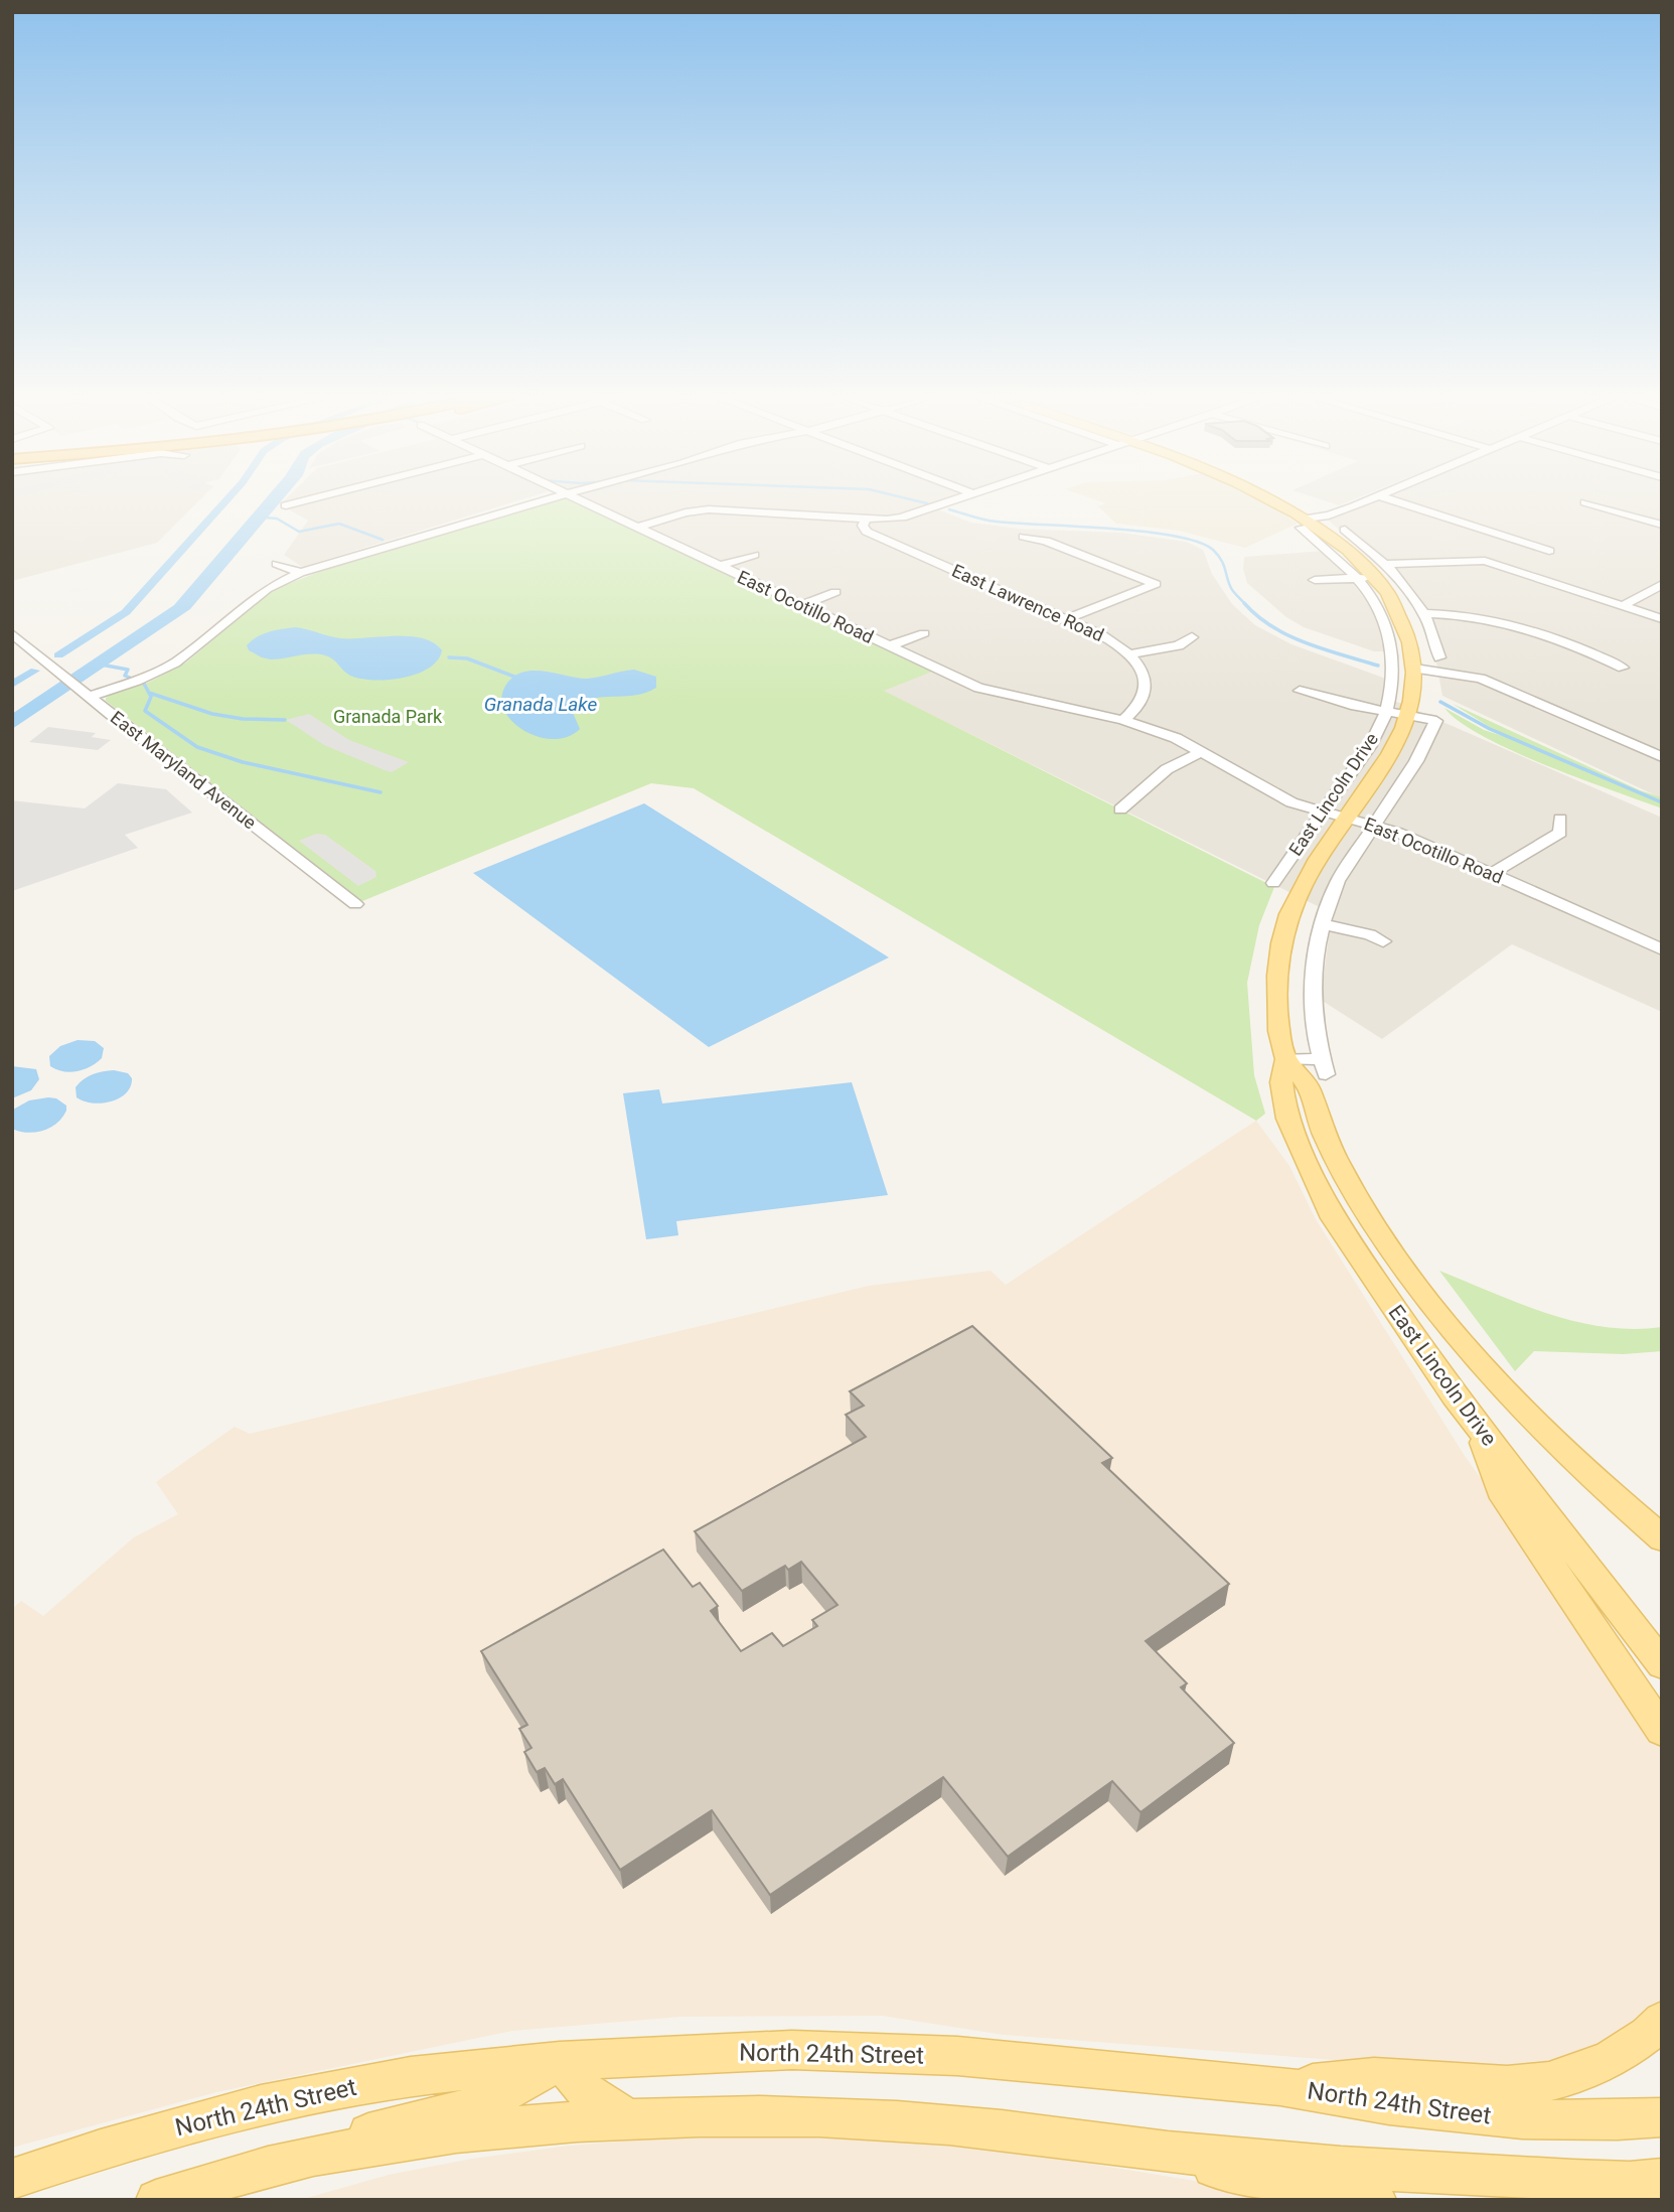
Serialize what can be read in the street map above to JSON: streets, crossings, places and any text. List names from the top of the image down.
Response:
{
  "streets": {
    "main road": ["East Lincoln Drive", "North 24th Street"],
    "street": ["East Lawrence Road", "East Ocotillo Road", "East Maryland Avenue"]
  },
  "crossings": [
    ["East Lawrence Road", "East Ocotillo Road"],
    ["East Ocotillo Road", "East Lincoln Drive"]
  ],
  "water": ["Granada Lake"],
  "parks": ["Granada Park"]
}
